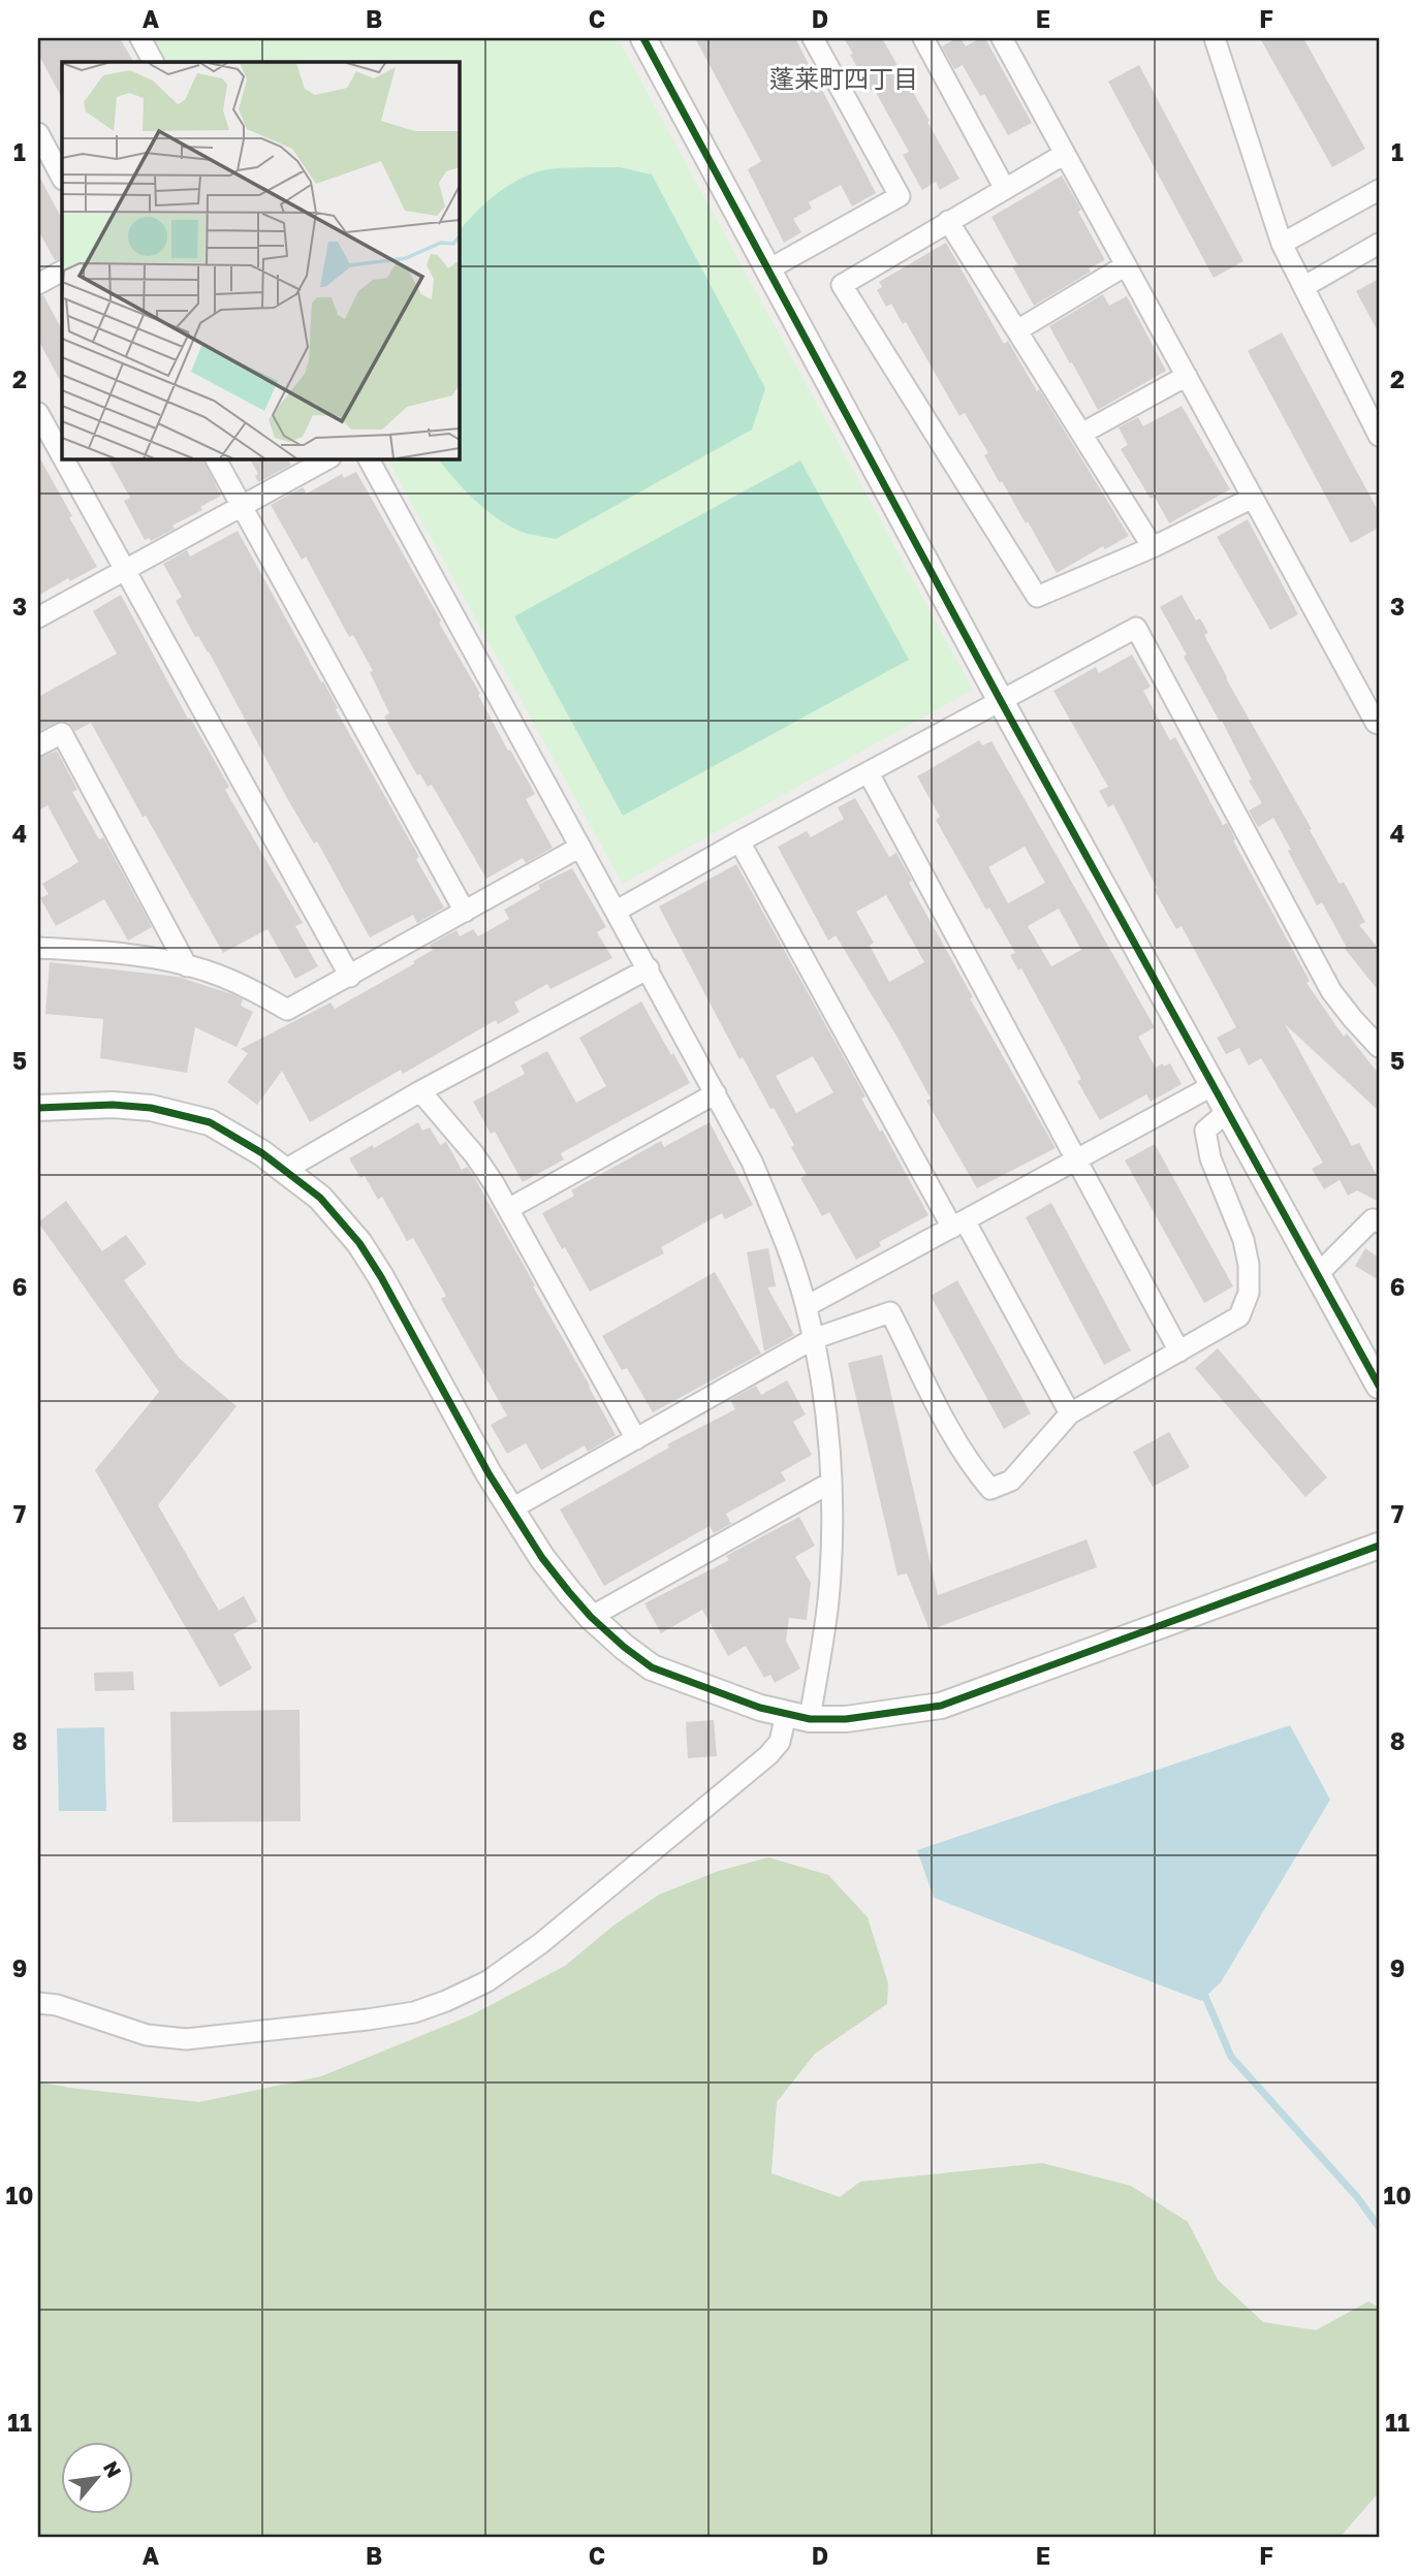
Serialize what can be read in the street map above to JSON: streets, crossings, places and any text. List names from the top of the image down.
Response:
{
  "districts": ["蓬莱町四丁目"],
  "north": "top right",
  "grid": {
    "columns": [
      "A",
      "B",
      "C",
      "D",
      "E",
      "F"
    ],
    "rows": [
      "1",
      "2",
      "3",
      "4",
      "5",
      "6",
      "7",
      "8",
      "9",
      "10",
      "11"
    ]
  }
}
